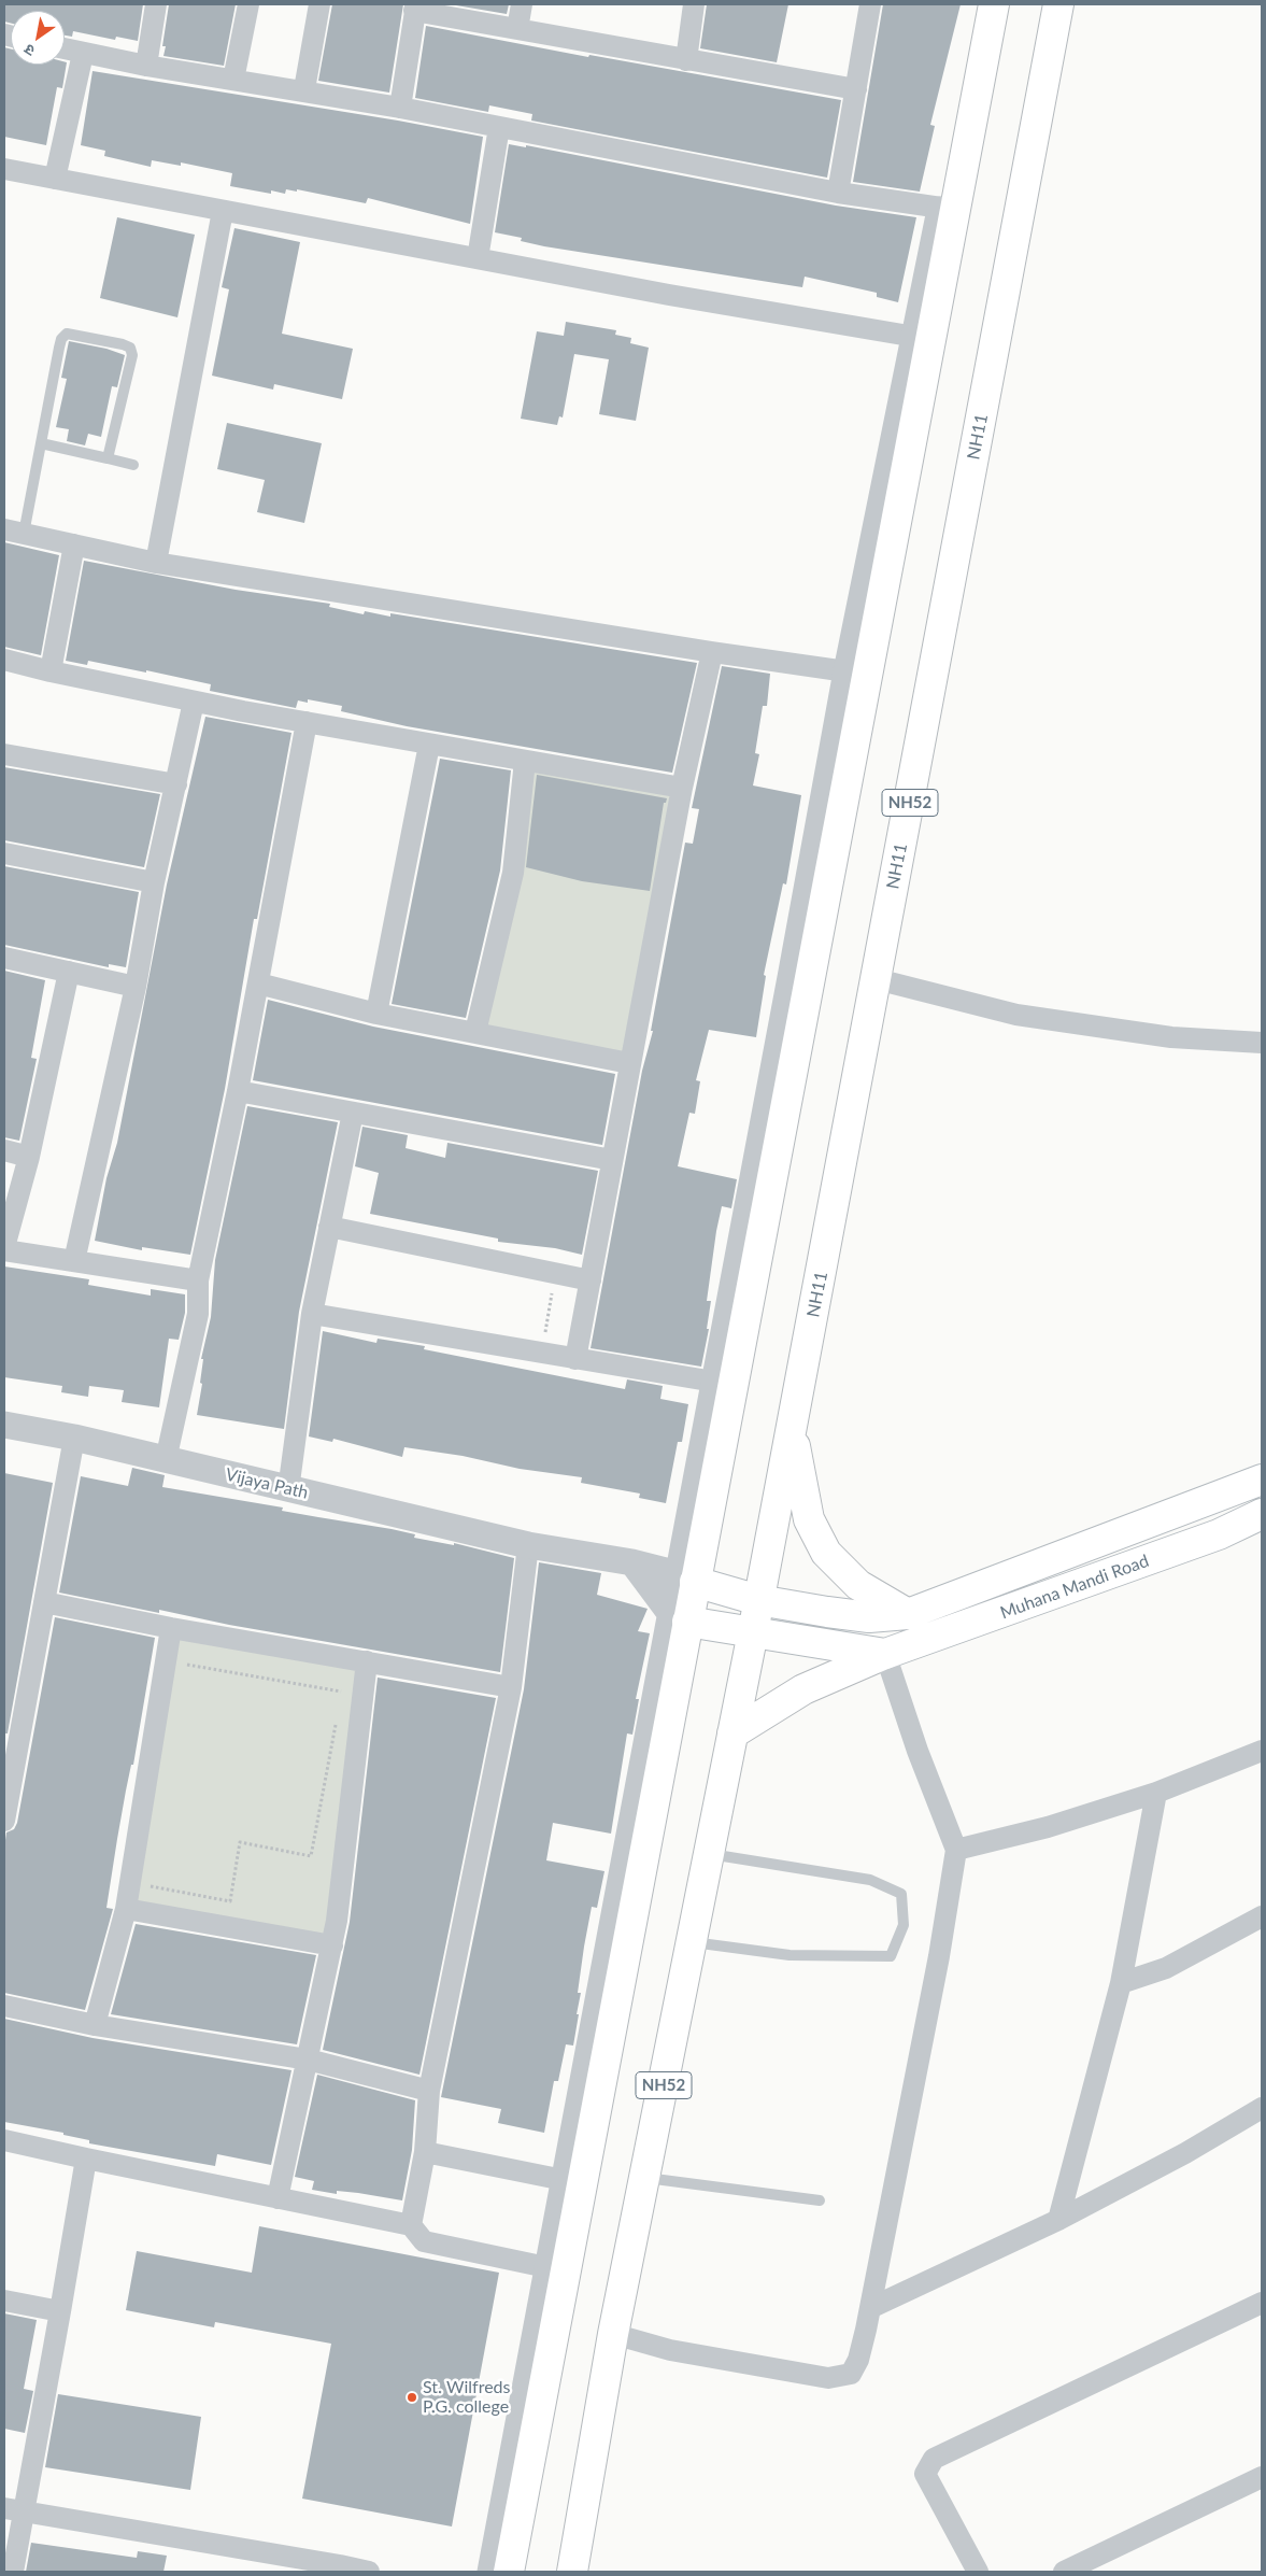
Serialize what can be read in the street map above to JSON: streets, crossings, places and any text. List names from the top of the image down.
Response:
{
  "streets": {
    "main road": ["NH11", "NH52", "Muhana Mandi Road"],
    "street": ["Vijaya Path"]
  },
  "crossings": [
    ["NH11", "NH52"],
    ["NH52", "Muhana Mandi Road"]
  ],
  "places": ["St. Wilfreds P.G. college"],
  "north": "bottom left"
}
